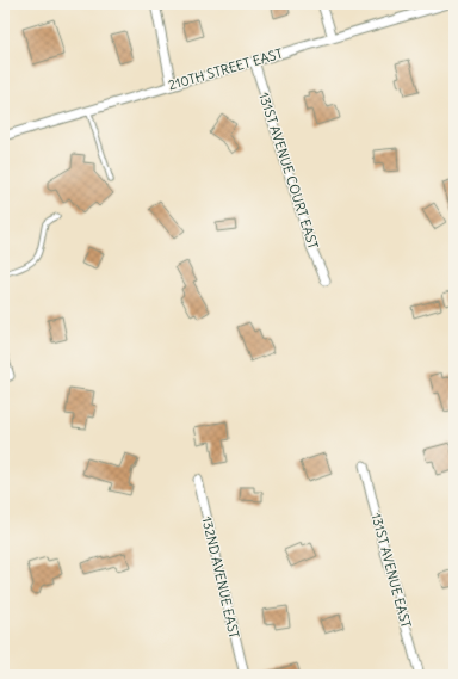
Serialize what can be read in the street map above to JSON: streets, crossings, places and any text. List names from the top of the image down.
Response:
{
  "streets": {
    "street": [
      "210TH STREET EAST",
      "131ST AVENUE COURT EAST",
      "131ST AVENUE EAST",
      "132ND AVENUE EAST"
    ]
  },
  "crossings": [
    ["210TH STREET EAST", "131ST AVENUE COURT EAST"]
  ]
}
